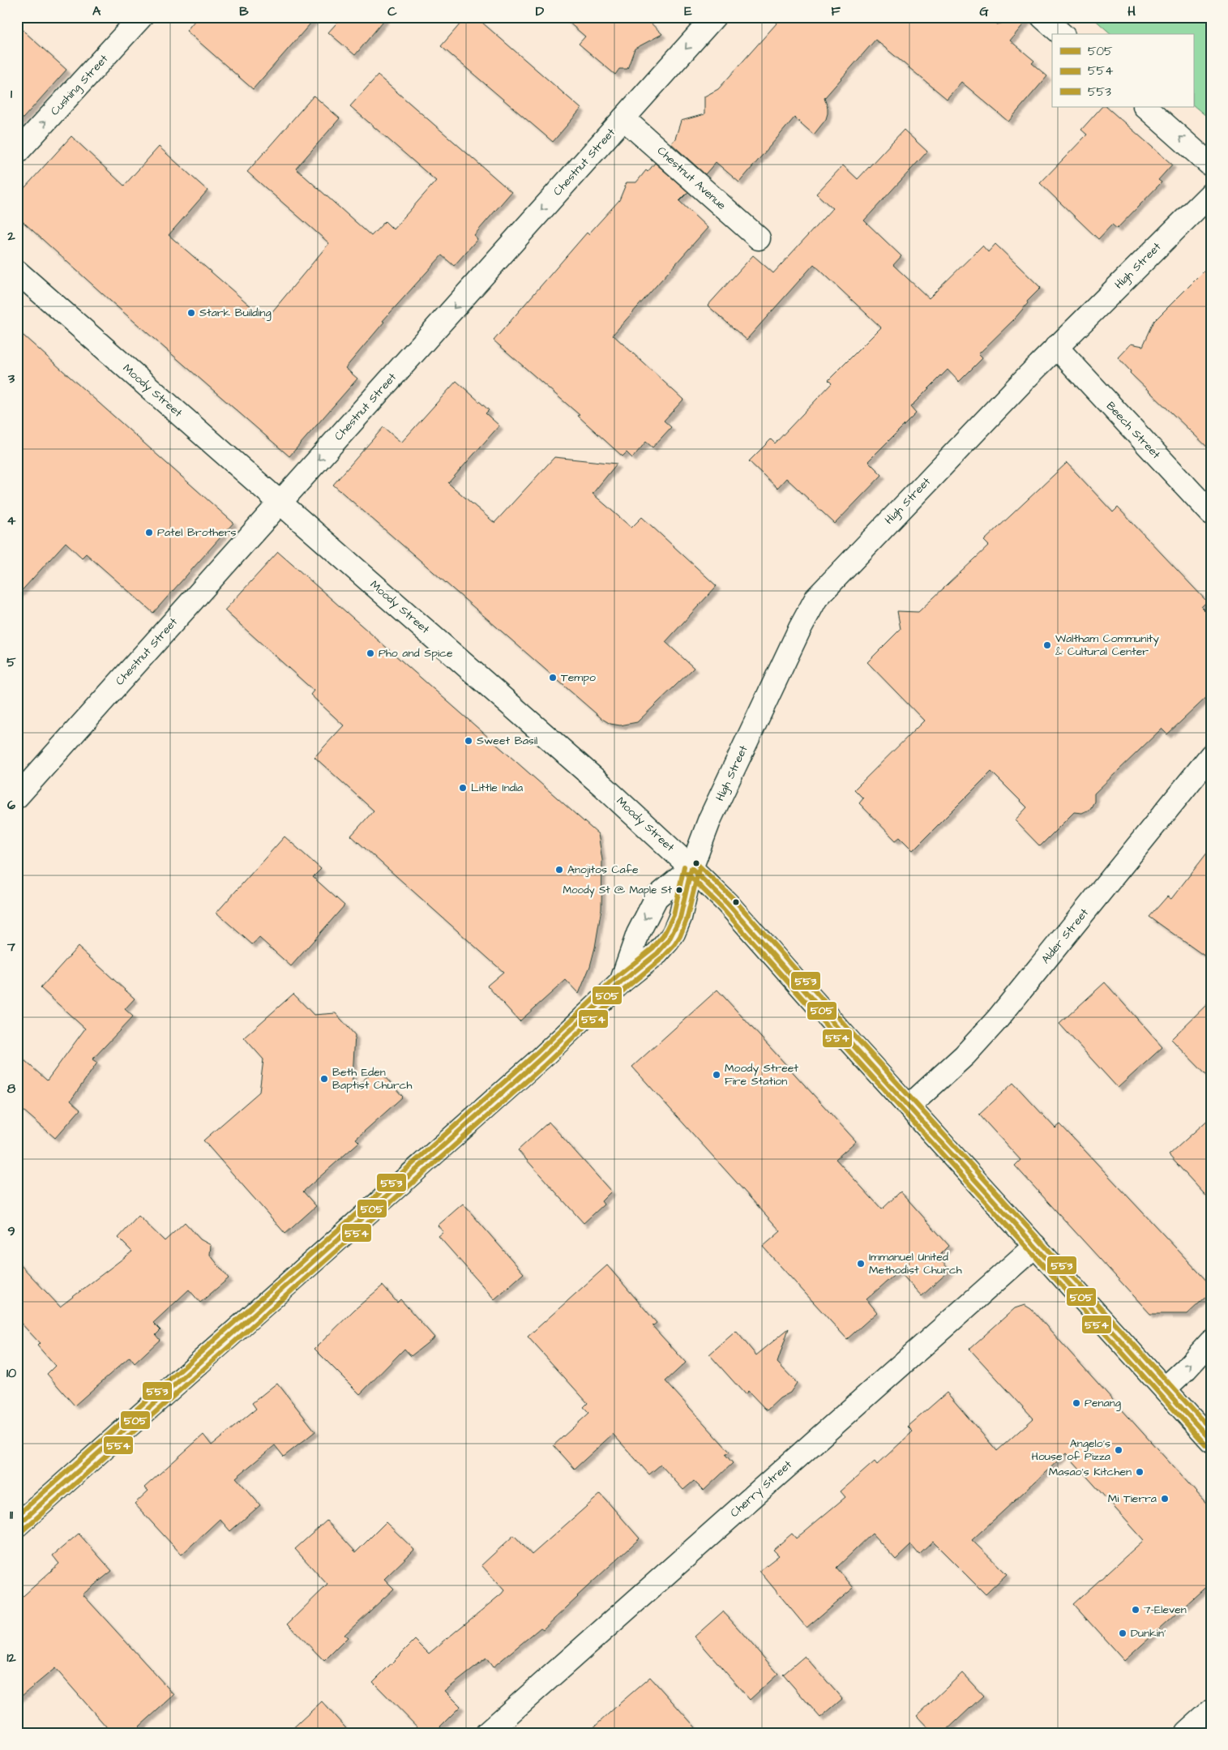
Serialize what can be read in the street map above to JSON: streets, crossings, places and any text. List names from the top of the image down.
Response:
{
  "streets": {
    "street": [
      "Cushing Street",
      "Chestnut Street",
      "Chestnut Avenue",
      "High Street",
      "Moody Street",
      "Beech Street",
      "Alder Street",
      "Cherry Street"
    ]
  },
  "crossings": [
    ["Chestnut Street", "Chestnut Avenue"],
    ["Chestnut Street", "Moody Street"],
    ["High Street", "Moody Street"],
    ["High Street", "Beech Street"],
    ["Moody Street", "Alder Street"],
    ["Moody Street", "Cherry Street"]
  ],
  "one_way": ["Cushing Street", "Chestnut Street"],
  "places": [
    "Stark Building",
    "Patel Brothers",
    "Waltham Community & Cultural Center",
    "Pho and Spice",
    "Tempo",
    "Sweet Basil",
    "Little India",
    "Anojitos Cafe",
    "Moody St @ Maple St",
    "Moody Street Fire Station",
    "Beth Eden Baptist Church",
    "Immanuel United Methodist Church",
    "Penang",
    "Angelo's House of Pizza",
    "Masao's Kitchen",
    "Mi Tierra",
    "7-Eleven",
    "Dunkin'"
  ],
  "lines": ["transit line 553", "transit line 505", "transit line 554"],
  "legend": ["505", "554", "553"],
  "grid": {
    "columns": [
      "A",
      "B",
      "C",
      "D",
      "E",
      "F",
      "G",
      "H"
    ],
    "rows": [
      "1",
      "2",
      "3",
      "4",
      "5",
      "6",
      "7",
      "8",
      "9",
      "10",
      "11",
      "12"
    ]
  }
}
